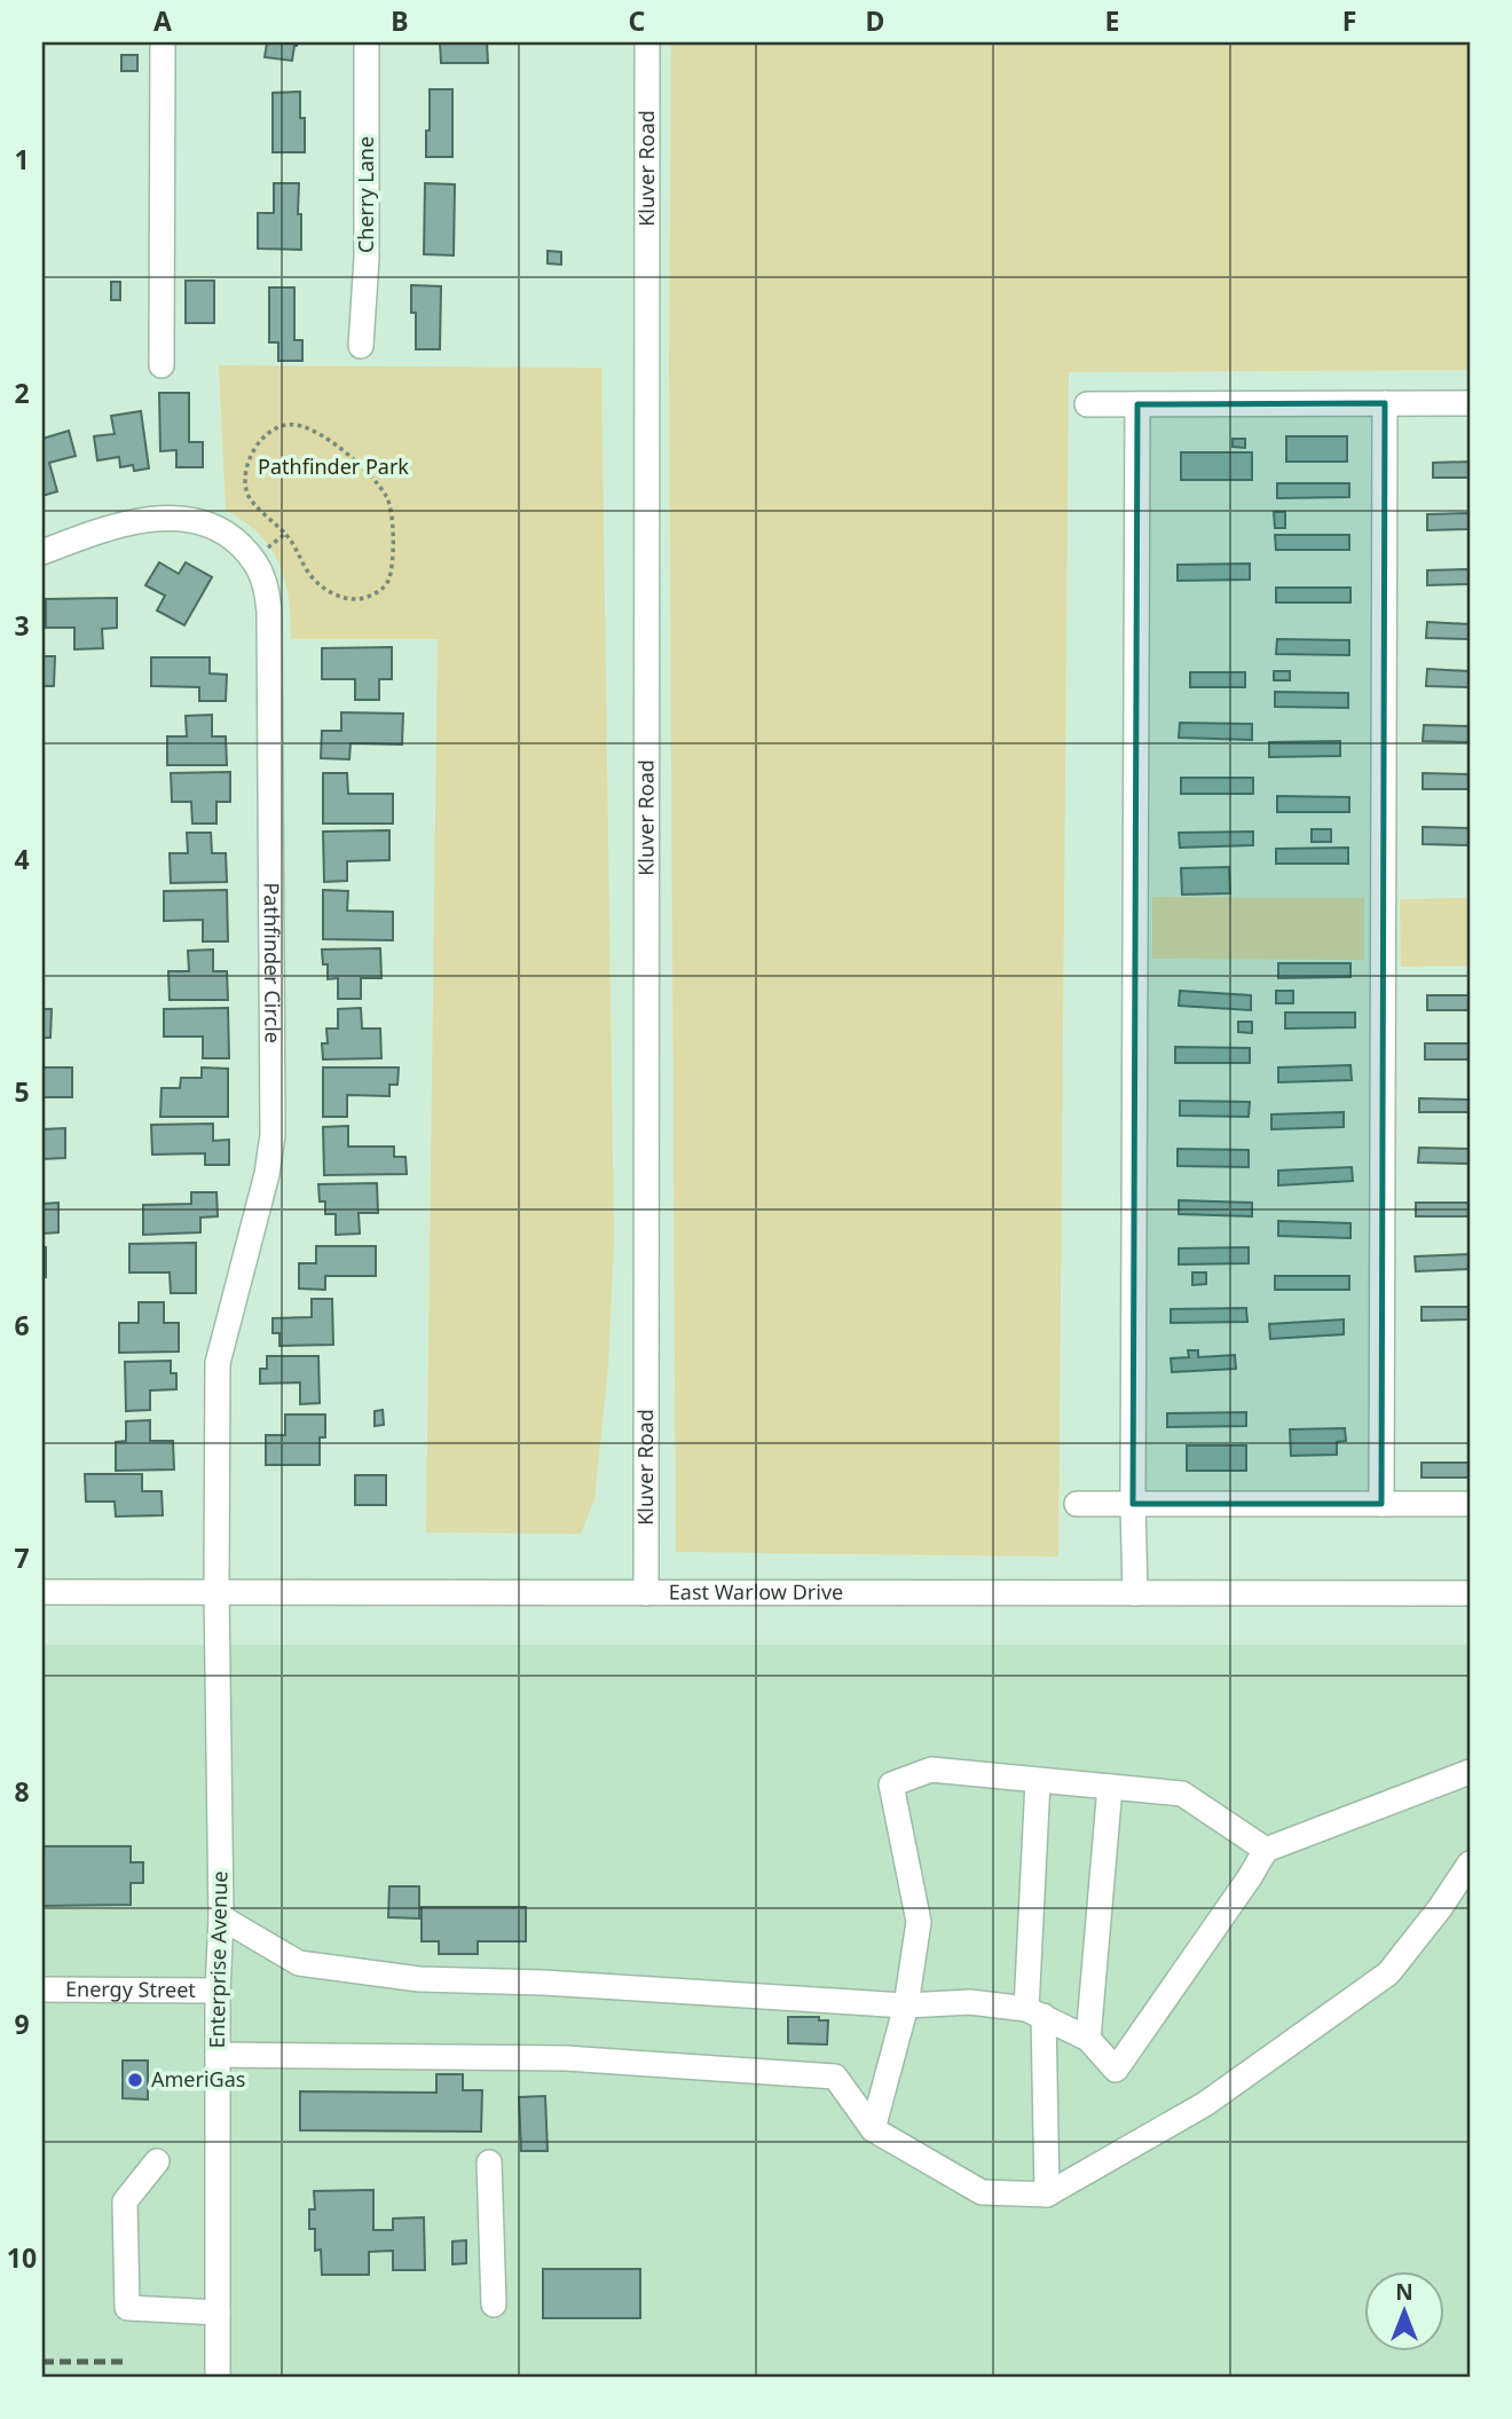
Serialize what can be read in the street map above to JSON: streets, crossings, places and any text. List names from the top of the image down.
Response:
{
  "streets": {
    "street": [
      "Kluver Road",
      "Cherry Lane",
      "Pathfinder Circle",
      "East Warlow Drive",
      "Enterprise Avenue",
      "Energy Street"
    ]
  },
  "crossings": [
    ["Kluver Road", "East Warlow Drive"],
    ["Pathfinder Circle", "East Warlow Drive"],
    ["Pathfinder Circle", "Enterprise Avenue"],
    ["East Warlow Drive", "Enterprise Avenue"],
    ["Enterprise Avenue", "Energy Street"]
  ],
  "parks": ["Pathfinder Park"],
  "places": ["AmeriGas"],
  "north": "top",
  "grid": {
    "columns": [
      "A",
      "B",
      "C",
      "D",
      "E",
      "F"
    ],
    "rows": [
      "1",
      "2",
      "3",
      "4",
      "5",
      "6",
      "7",
      "8",
      "9",
      "10"
    ]
  }
}
